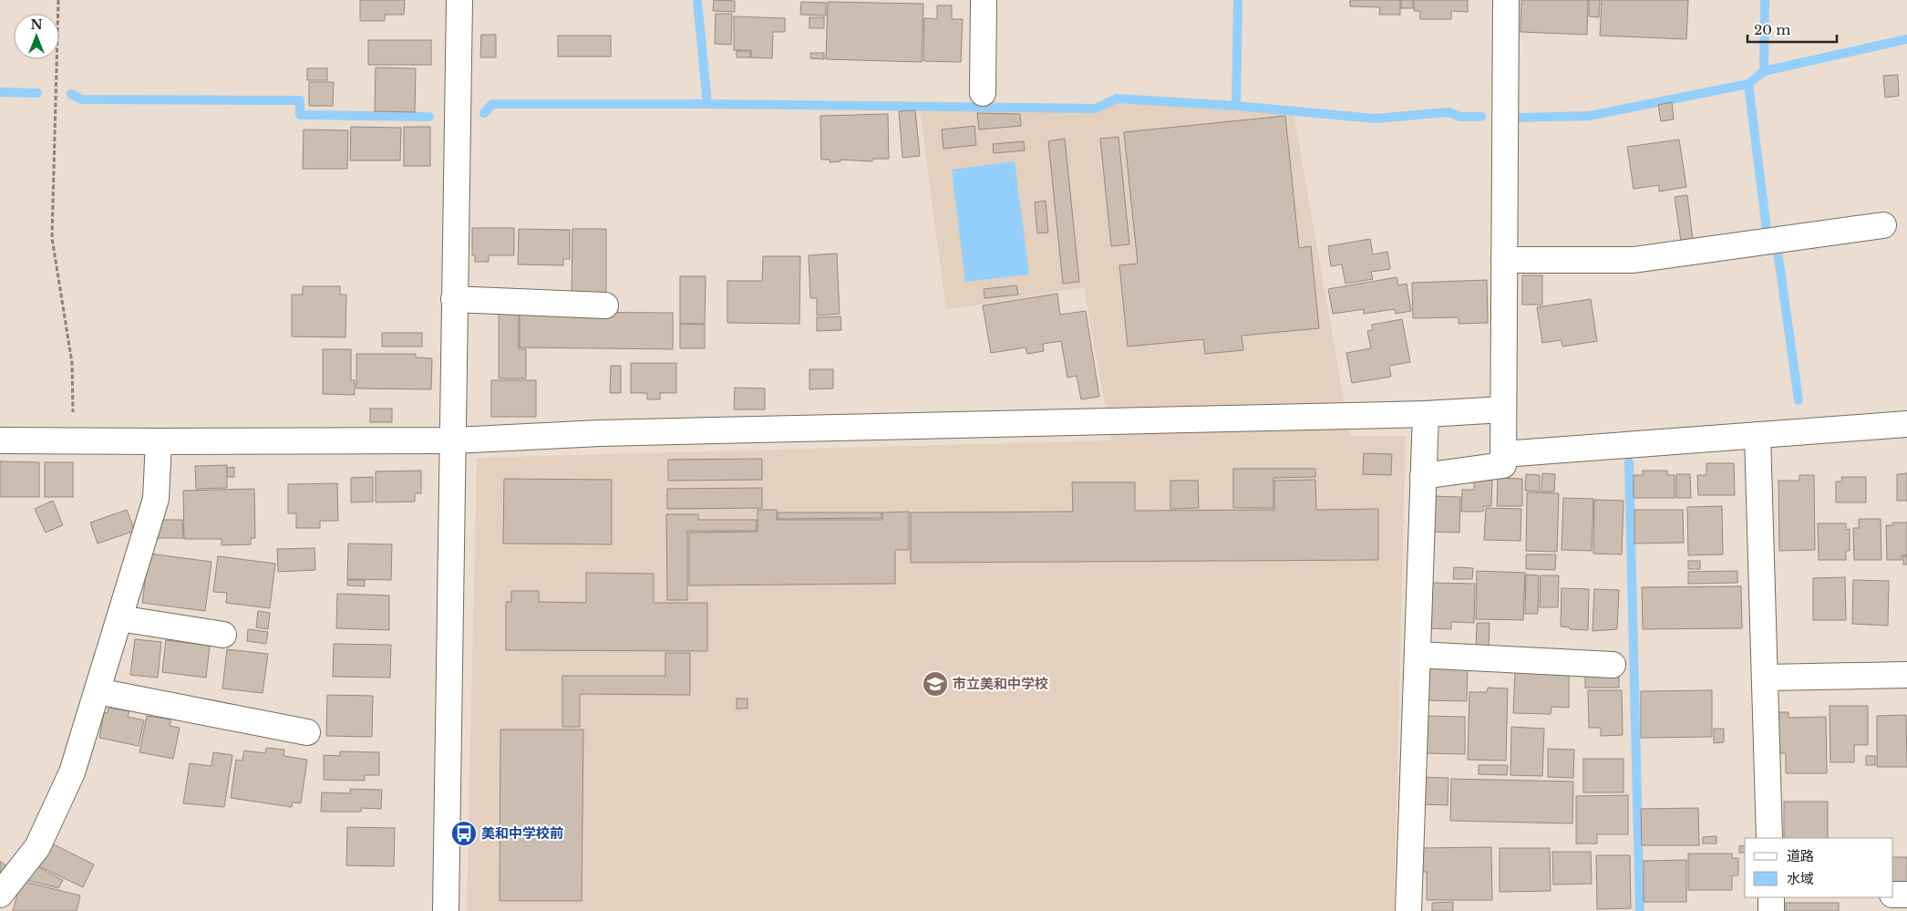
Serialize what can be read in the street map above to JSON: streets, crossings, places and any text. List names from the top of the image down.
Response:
{
  "places": {
    "school or university": ["市立美和中学校"],
    "bus stop": ["美和中学校前"]
  },
  "legend": ["道路", "水域"],
  "scale_bar": "20 m",
  "north": "top"
}
